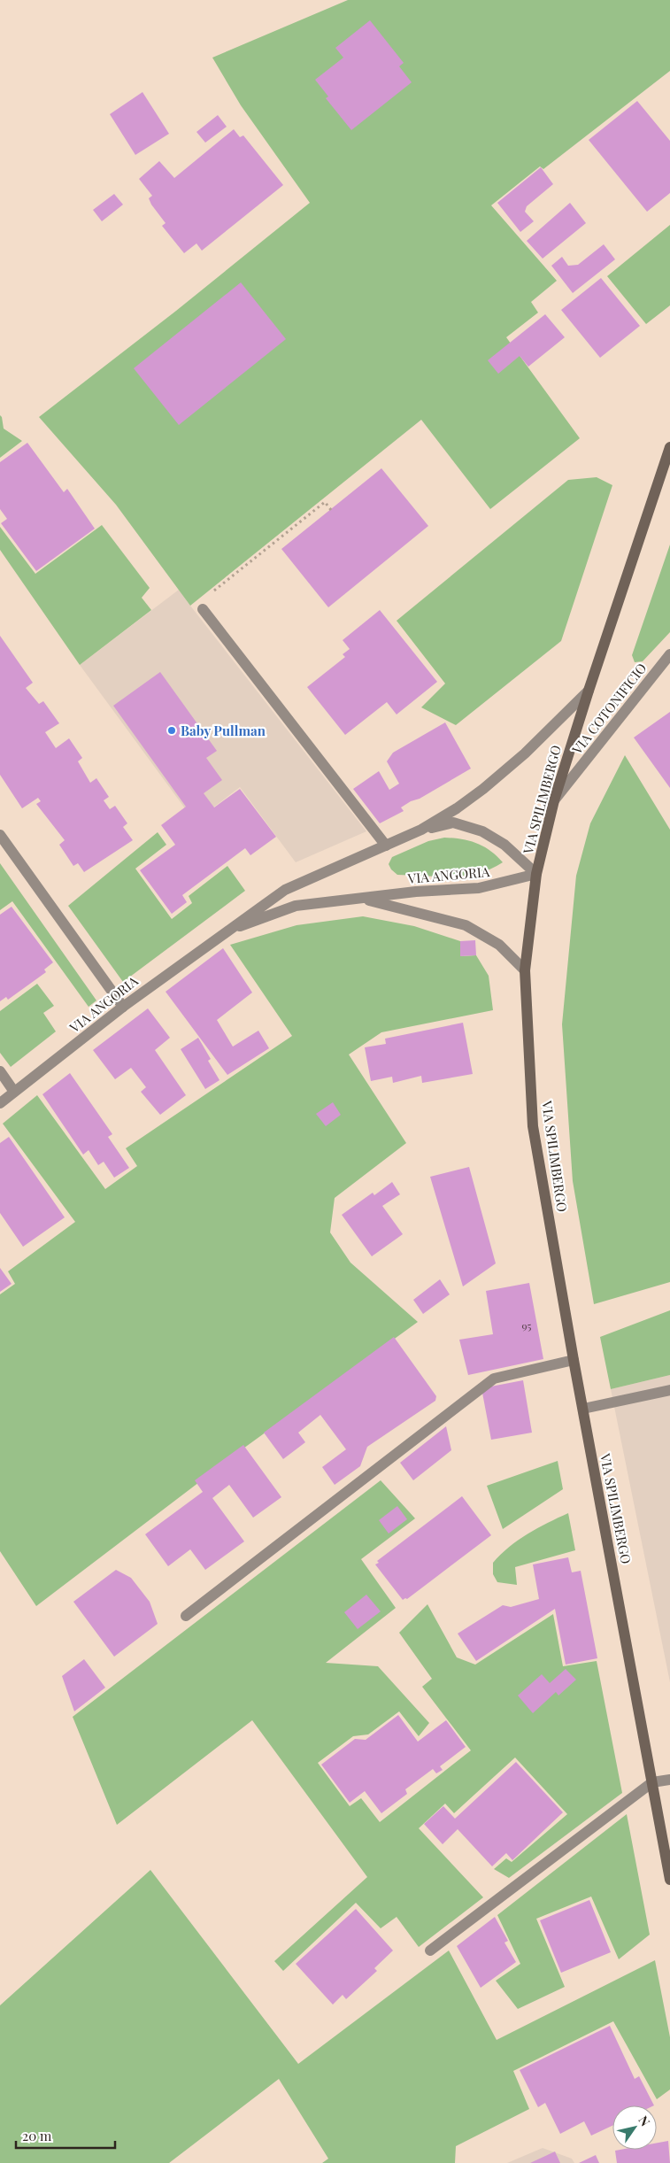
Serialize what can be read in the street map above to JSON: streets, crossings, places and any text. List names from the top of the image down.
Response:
{
  "streets": {
    "main road": ["VIA SPILIMBERGO"],
    "street": ["VIA COTONIFICIO", "VIA ANGORIA"]
  },
  "crossings": [
    ["VIA COTONIFICIO", "VIA SPILIMBERGO"],
    ["VIA SPILIMBERGO", "VIA ANGORIA"]
  ],
  "places": ["Baby Pullman"],
  "house_numbers": ["95"],
  "scale_bar": "20 m",
  "north": "top right"
}
